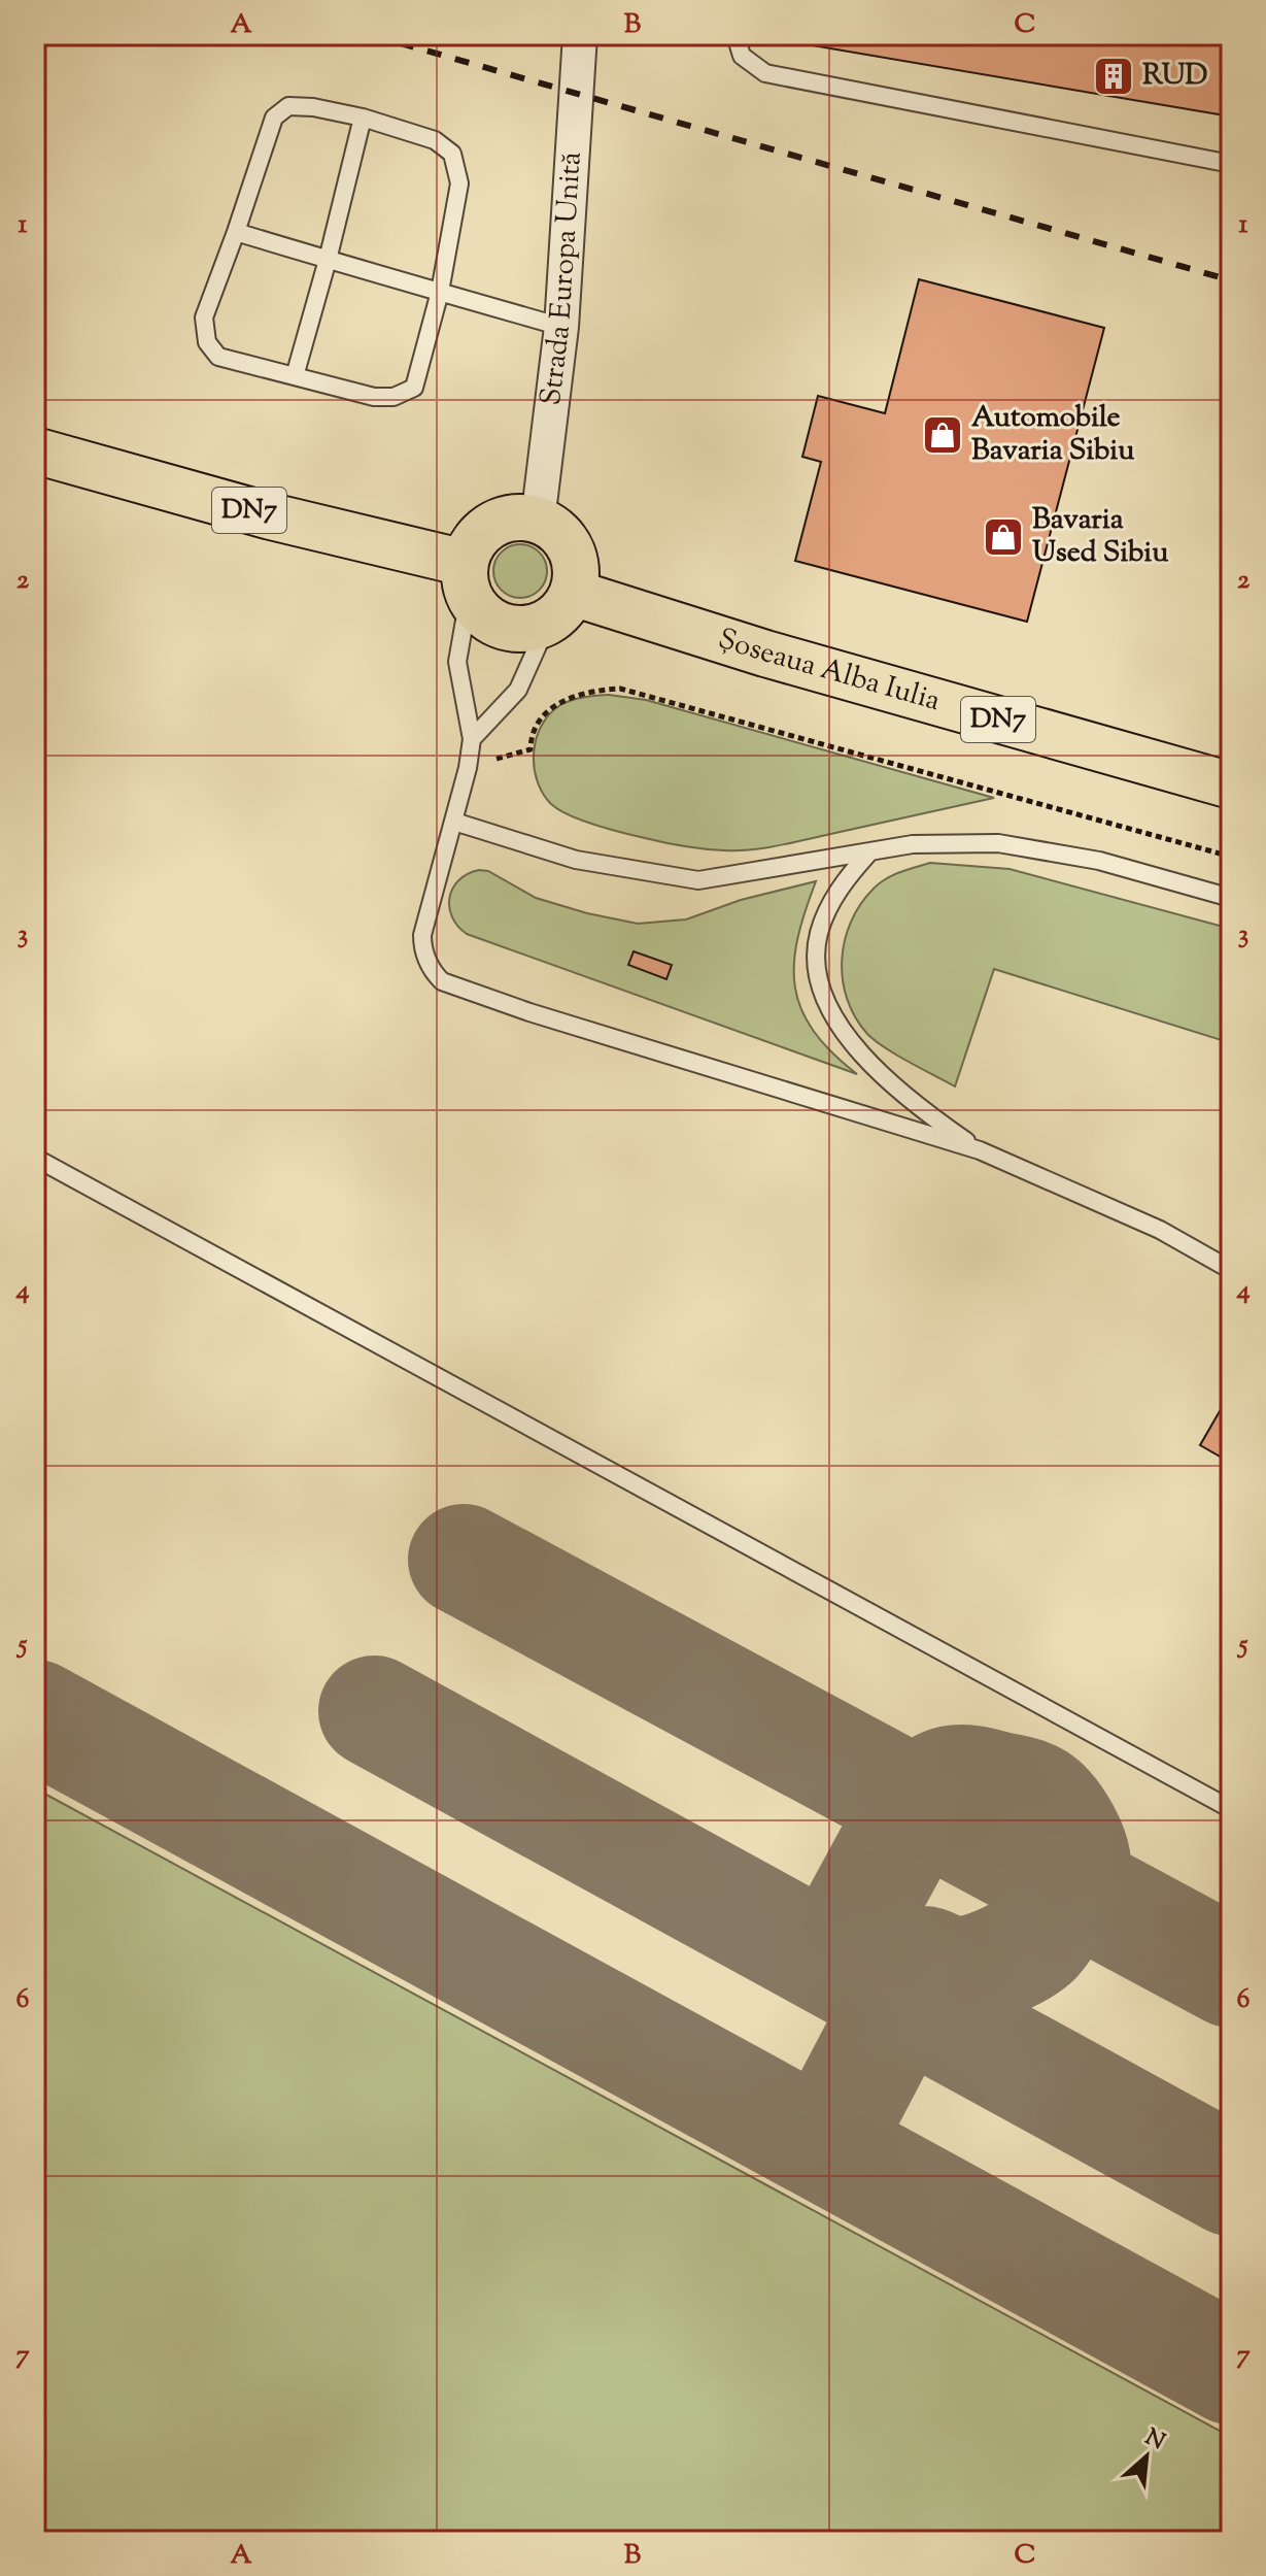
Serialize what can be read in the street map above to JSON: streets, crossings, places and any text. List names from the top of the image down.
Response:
{
  "streets": {
    "main road": ["DN7", "Șoseaua Alba Iulia"],
    "street": ["Strada Europa Unită"]
  },
  "crossings": [
    ["Strada Europa Unită", "DN7"],
    ["Strada Europa Unită", "Șoseaua Alba Iulia"],
    ["DN7", "Șoseaua Alba Iulia"]
  ],
  "places": {
    "building": ["RUD"],
    "shop": ["Automobile Bavaria Sibiu", "Bavaria Used Sibiu"]
  },
  "north": "top right",
  "grid": {
    "columns": ["A", "B", "C"],
    "rows": [
      "1",
      "2",
      "3",
      "4",
      "5",
      "6",
      "7"
    ]
  }
}
